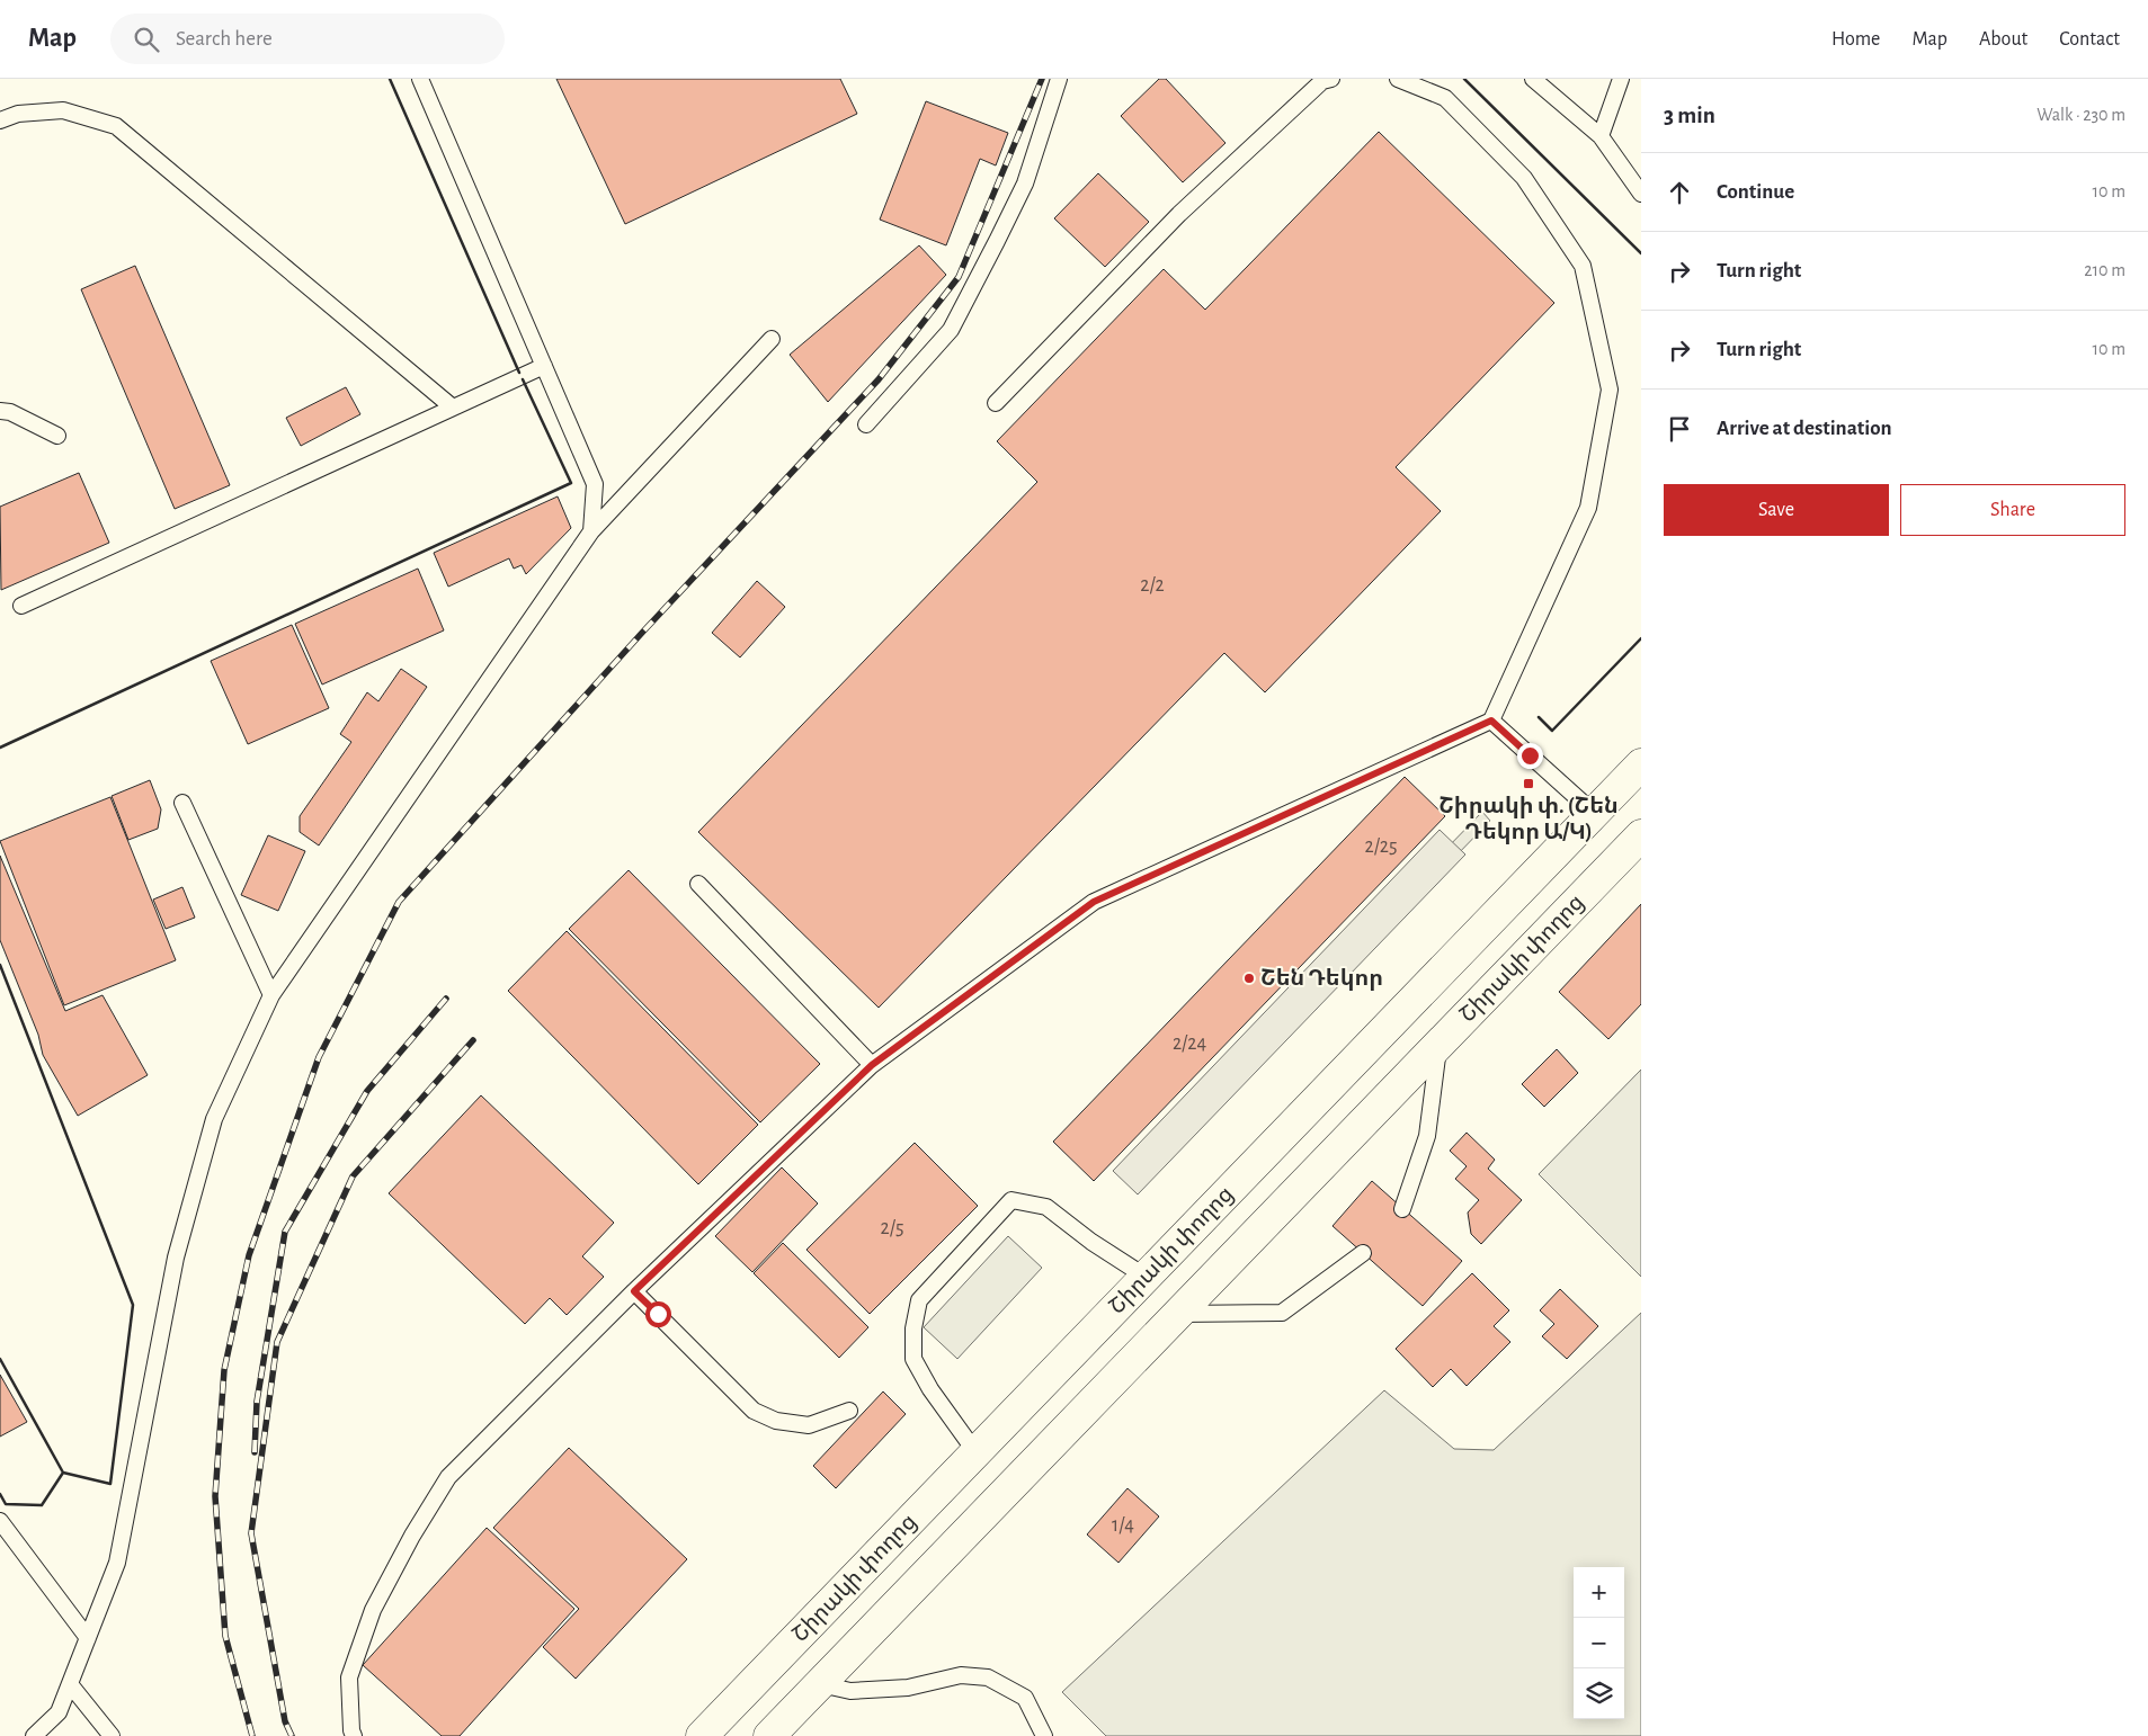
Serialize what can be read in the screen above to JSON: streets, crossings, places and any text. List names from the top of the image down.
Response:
{
  "streets": {
    "highway": ["Շիրակի փողոց"]
  },
  "places": {
    "transit": ["Շիրակի փ. (Շեն Դեկոր Ա/Կ)"],
    "other": ["Շեն Դեկոր"]
  },
  "house_numbers": [
    "2/2",
    "2/25",
    "2/24",
    "2/5",
    "1/4"
  ],
  "page": {
    "header": "Map",
    "search": "Search here",
    "nav": [
      "Home",
      "Map",
      "About",
      "Contact"
    ],
    "heading": ["3 min", "Walk · 230 m"],
    "list": [
      ["Continue", "10 m"],
      ["Turn right", "210 m"],
      ["Turn right", "10 m"],
      "Arrive at destination"
    ],
    "buttons": ["Save", "Share"],
    "map_buttons": ["+", "−"]
  }
}
